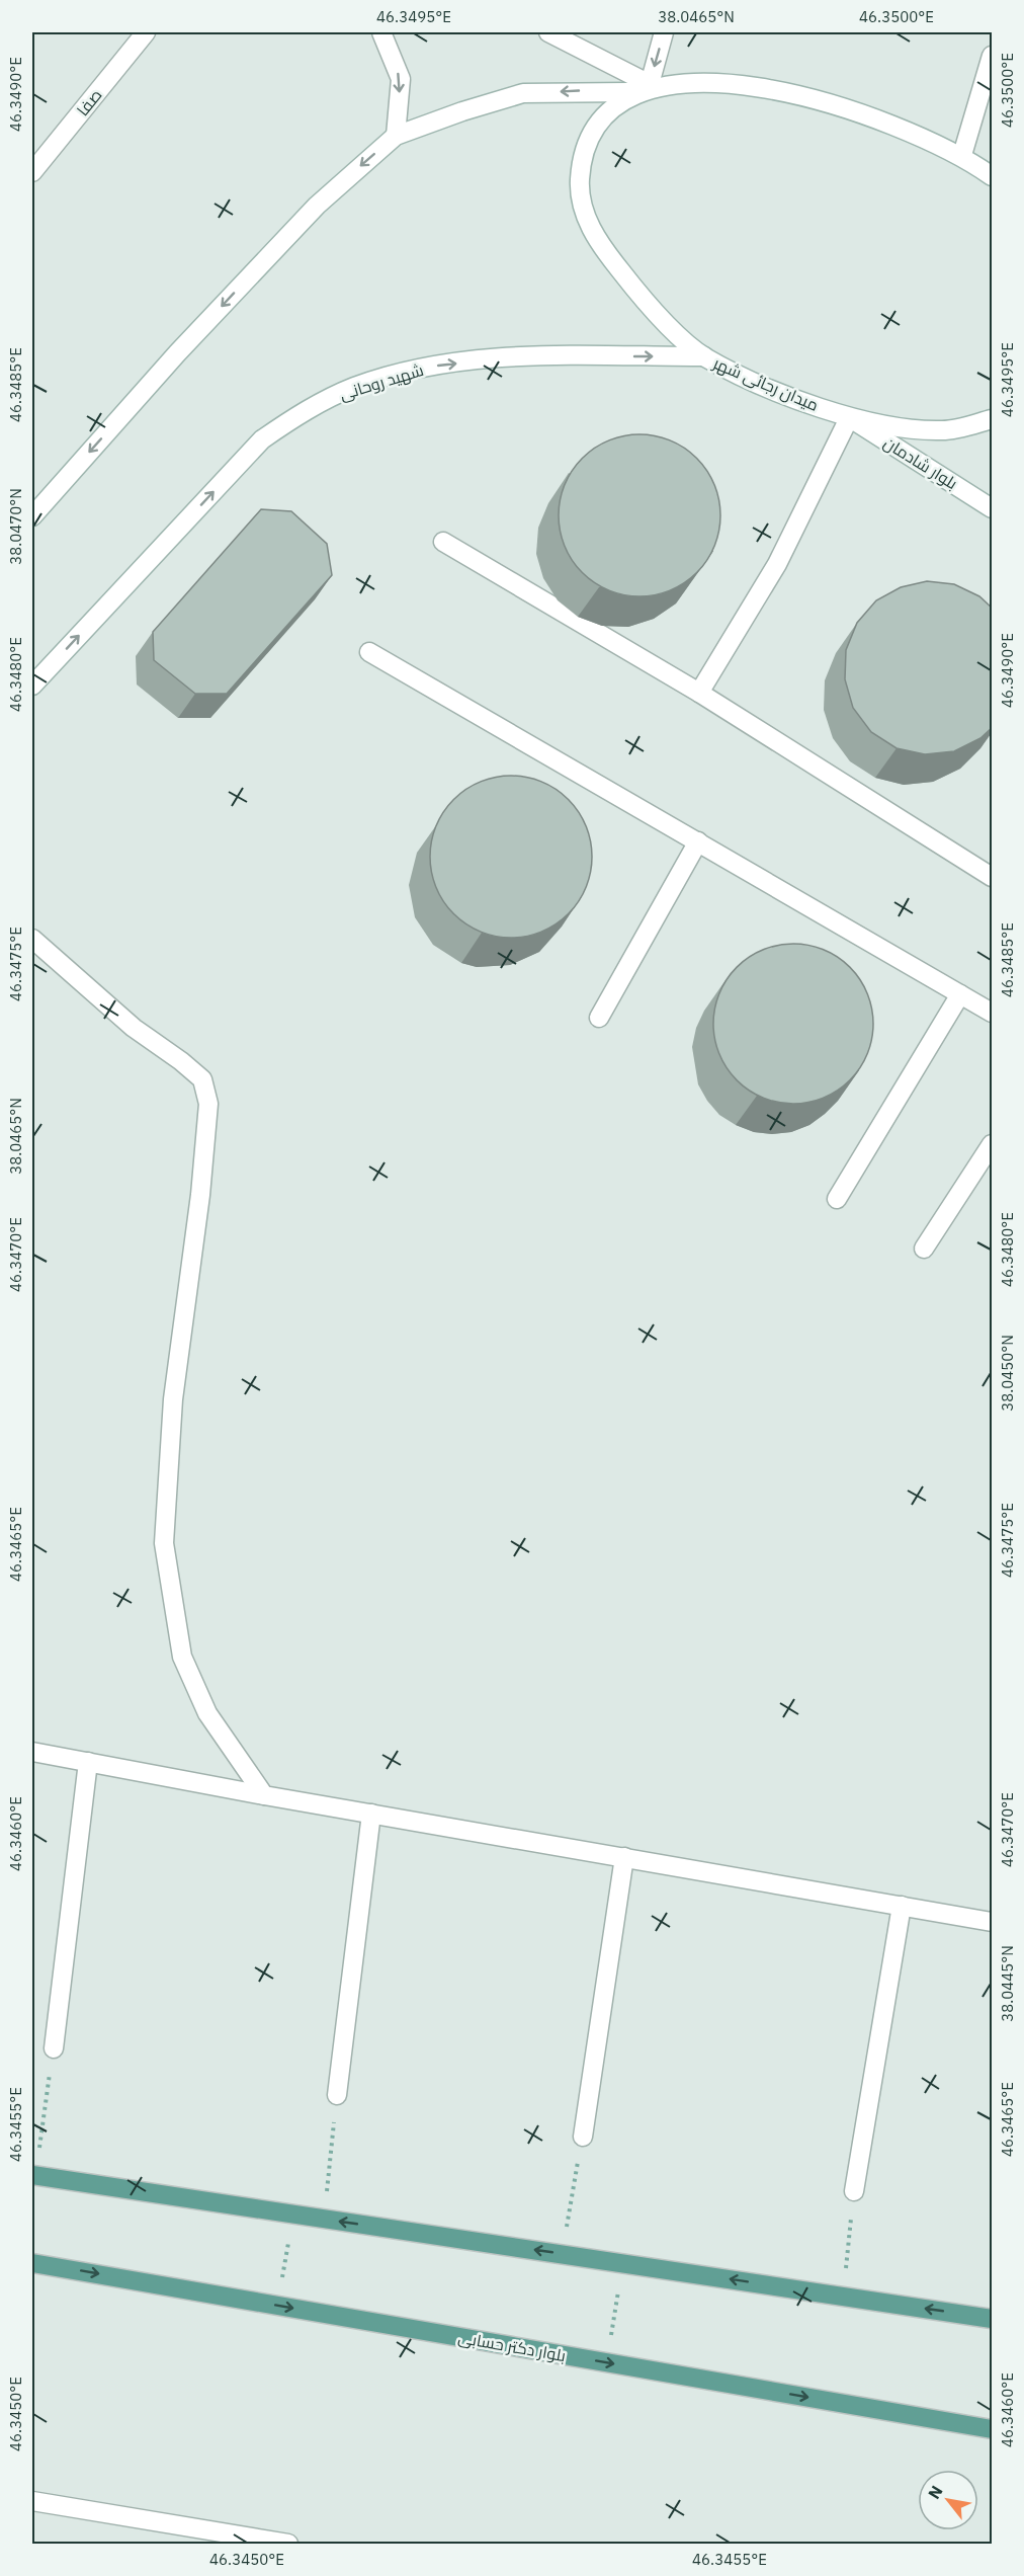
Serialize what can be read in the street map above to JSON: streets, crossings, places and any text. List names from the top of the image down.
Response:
{
  "streets": {
    "main road": ["بلوار دکتر حسابی"],
    "street": [
      "صفا",
      "شهید روحانی",
      "میدان رجائی شهر",
      "بلوار شادمان"
    ]
  },
  "crossings": [
    ["شهید روحانی", "میدان رجائی شهر"],
    ["میدان رجائی شهر", "بلوار شادمان"]
  ],
  "north": "top left",
  "coordinates": [
    "46.3495°E",
    "38.0465°N",
    "46.3500°E",
    "46.3490°E",
    "46.3485°E",
    "38.0470°N",
    "46.3480°E",
    "46.3475°E",
    "46.3470°E",
    "38.0450°N",
    "46.3465°E",
    "46.3460°E",
    "38.0445°N",
    "46.3455°E",
    "46.3450°E"
  ]
}
